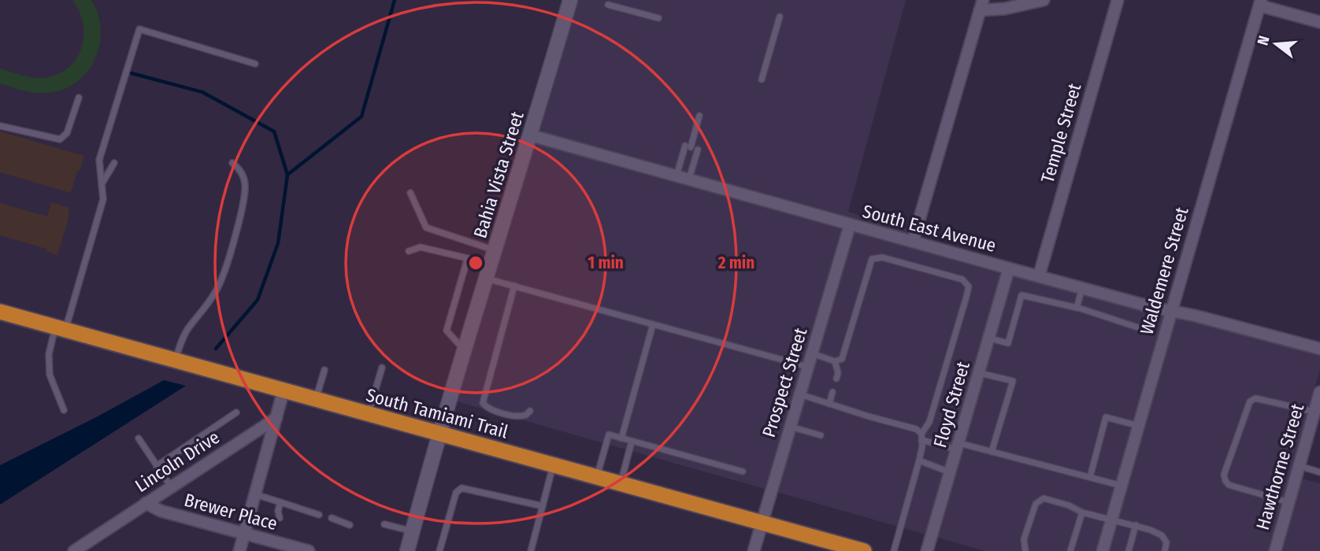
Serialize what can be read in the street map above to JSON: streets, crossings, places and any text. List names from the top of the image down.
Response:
{
  "streets": {
    "main road": ["South Tamiami Trail"],
    "street": [
      "Temple Street",
      "Bahia Vista Street",
      "South East Avenue",
      "Waldemere Street",
      "Prospect Street",
      "Floyd Street",
      "Lincoln Drive",
      "Hawthorne Street",
      "Brewer Place"
    ]
  },
  "crossings": [
    ["Temple Street", "South East Avenue"],
    ["Bahia Vista Street", "South East Avenue"],
    ["Bahia Vista Street", "South Tamiami Trail"],
    ["South East Avenue", "Waldemere Street"],
    ["South East Avenue", "Prospect Street"],
    ["South East Avenue", "Floyd Street"],
    ["Prospect Street", "South Tamiami Trail"],
    ["Lincoln Drive", "Brewer Place"]
  ],
  "north": "left",
  "rings": ["1 min", "2 min"]
}
